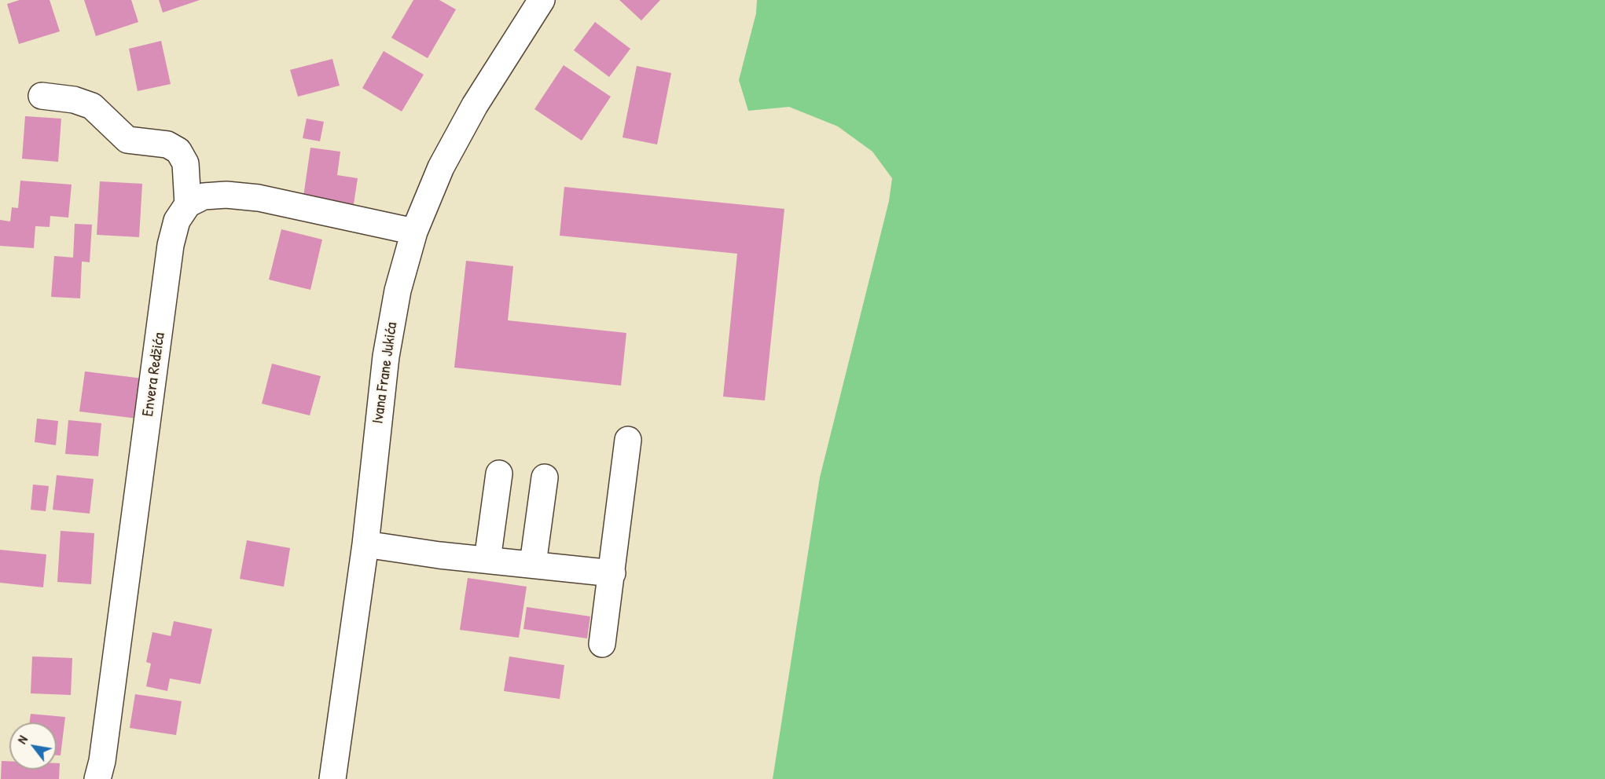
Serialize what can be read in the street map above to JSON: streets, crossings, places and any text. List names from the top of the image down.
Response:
{
  "streets": {
    "street": ["Ivana Frane Jukića", "Envera Redžića"]
  },
  "north": "top left"
}
